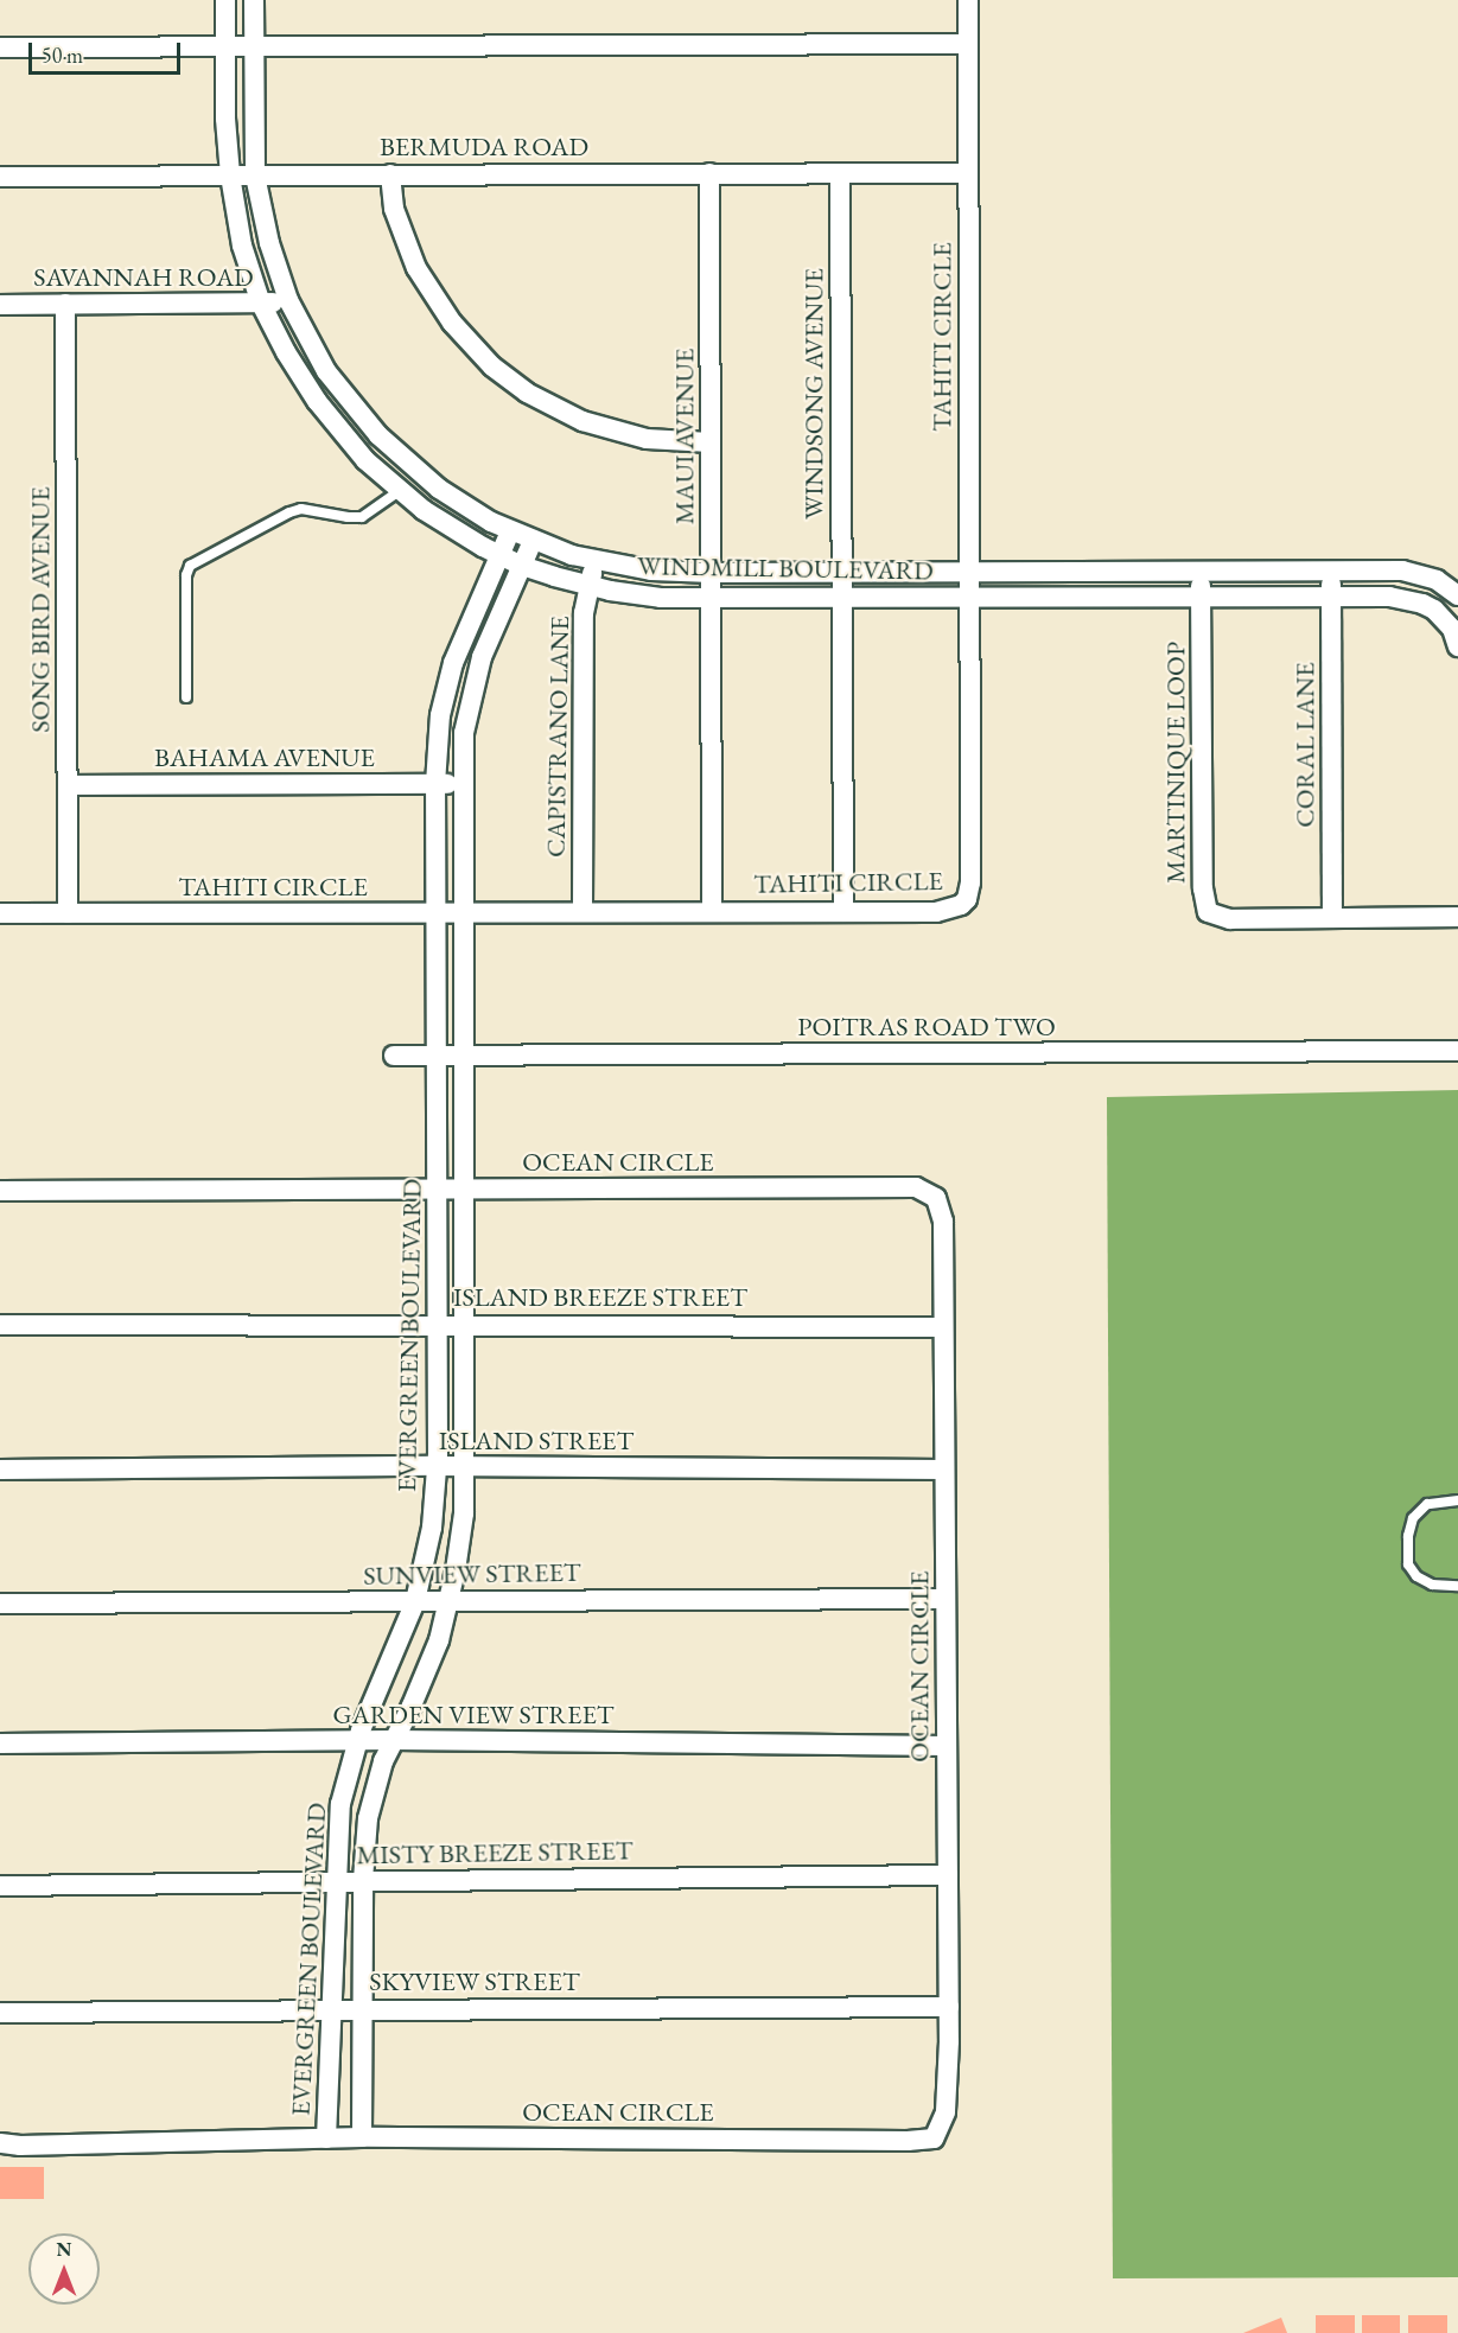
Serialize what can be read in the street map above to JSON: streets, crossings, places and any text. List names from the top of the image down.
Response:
{
  "streets": {
    "street": [
      "BERMUDA ROAD",
      "SAVANNAH ROAD",
      "TAHITI CIRCLE",
      "WINDSONG AVENUE",
      "MAUI AVENUE",
      "WINDMILL BOULEVARD",
      "SONG BIRD AVENUE",
      "CAPISTRANO LANE",
      "CORAL LANE",
      "BAHAMA AVENUE",
      "MARTINIQUE LOOP",
      "POITRAS ROAD TWO",
      "OCEAN CIRCLE",
      "ISLAND BREEZE STREET",
      "EVERGREEN BOULEVARD",
      "ISLAND STREET",
      "SUNVIEW STREET",
      "GARDEN VIEW STREET",
      "MISTY BREEZE STREET",
      "SKYVIEW STREET"
    ]
  },
  "crossings": [
    ["BERMUDA ROAD", "TAHITI CIRCLE"],
    ["BERMUDA ROAD", "WINDSONG AVENUE"],
    ["BERMUDA ROAD", "MAUI AVENUE"],
    ["BERMUDA ROAD", "WINDMILL BOULEVARD"],
    ["SAVANNAH ROAD", "WINDMILL BOULEVARD"],
    ["SAVANNAH ROAD", "SONG BIRD AVENUE"],
    ["TAHITI CIRCLE", "WINDSONG AVENUE"],
    ["TAHITI CIRCLE", "MAUI AVENUE"],
    ["TAHITI CIRCLE", "WINDMILL BOULEVARD"],
    ["TAHITI CIRCLE", "SONG BIRD AVENUE"],
    ["TAHITI CIRCLE", "CAPISTRANO LANE"],
    ["TAHITI CIRCLE", "EVERGREEN BOULEVARD"],
    ["WINDSONG AVENUE", "WINDMILL BOULEVARD"],
    ["MAUI AVENUE", "WINDMILL BOULEVARD"],
    ["WINDMILL BOULEVARD", "CAPISTRANO LANE"],
    ["WINDMILL BOULEVARD", "CORAL LANE"],
    ["WINDMILL BOULEVARD", "MARTINIQUE LOOP"],
    ["WINDMILL BOULEVARD", "EVERGREEN BOULEVARD"],
    ["SONG BIRD AVENUE", "BAHAMA AVENUE"],
    ["CORAL LANE", "MARTINIQUE LOOP"],
    ["BAHAMA AVENUE", "EVERGREEN BOULEVARD"],
    ["POITRAS ROAD TWO", "EVERGREEN BOULEVARD"],
    ["OCEAN CIRCLE", "ISLAND BREEZE STREET"],
    ["OCEAN CIRCLE", "EVERGREEN BOULEVARD"],
    ["OCEAN CIRCLE", "ISLAND STREET"],
    ["OCEAN CIRCLE", "SUNVIEW STREET"],
    ["OCEAN CIRCLE", "GARDEN VIEW STREET"],
    ["OCEAN CIRCLE", "MISTY BREEZE STREET"],
    ["OCEAN CIRCLE", "SKYVIEW STREET"],
    ["ISLAND BREEZE STREET", "EVERGREEN BOULEVARD"],
    ["EVERGREEN BOULEVARD", "ISLAND STREET"],
    ["EVERGREEN BOULEVARD", "SUNVIEW STREET"],
    ["EVERGREEN BOULEVARD", "GARDEN VIEW STREET"],
    ["EVERGREEN BOULEVARD", "MISTY BREEZE STREET"],
    ["EVERGREEN BOULEVARD", "SKYVIEW STREET"]
  ],
  "scale_bar": "50 m",
  "north": "top"
}
